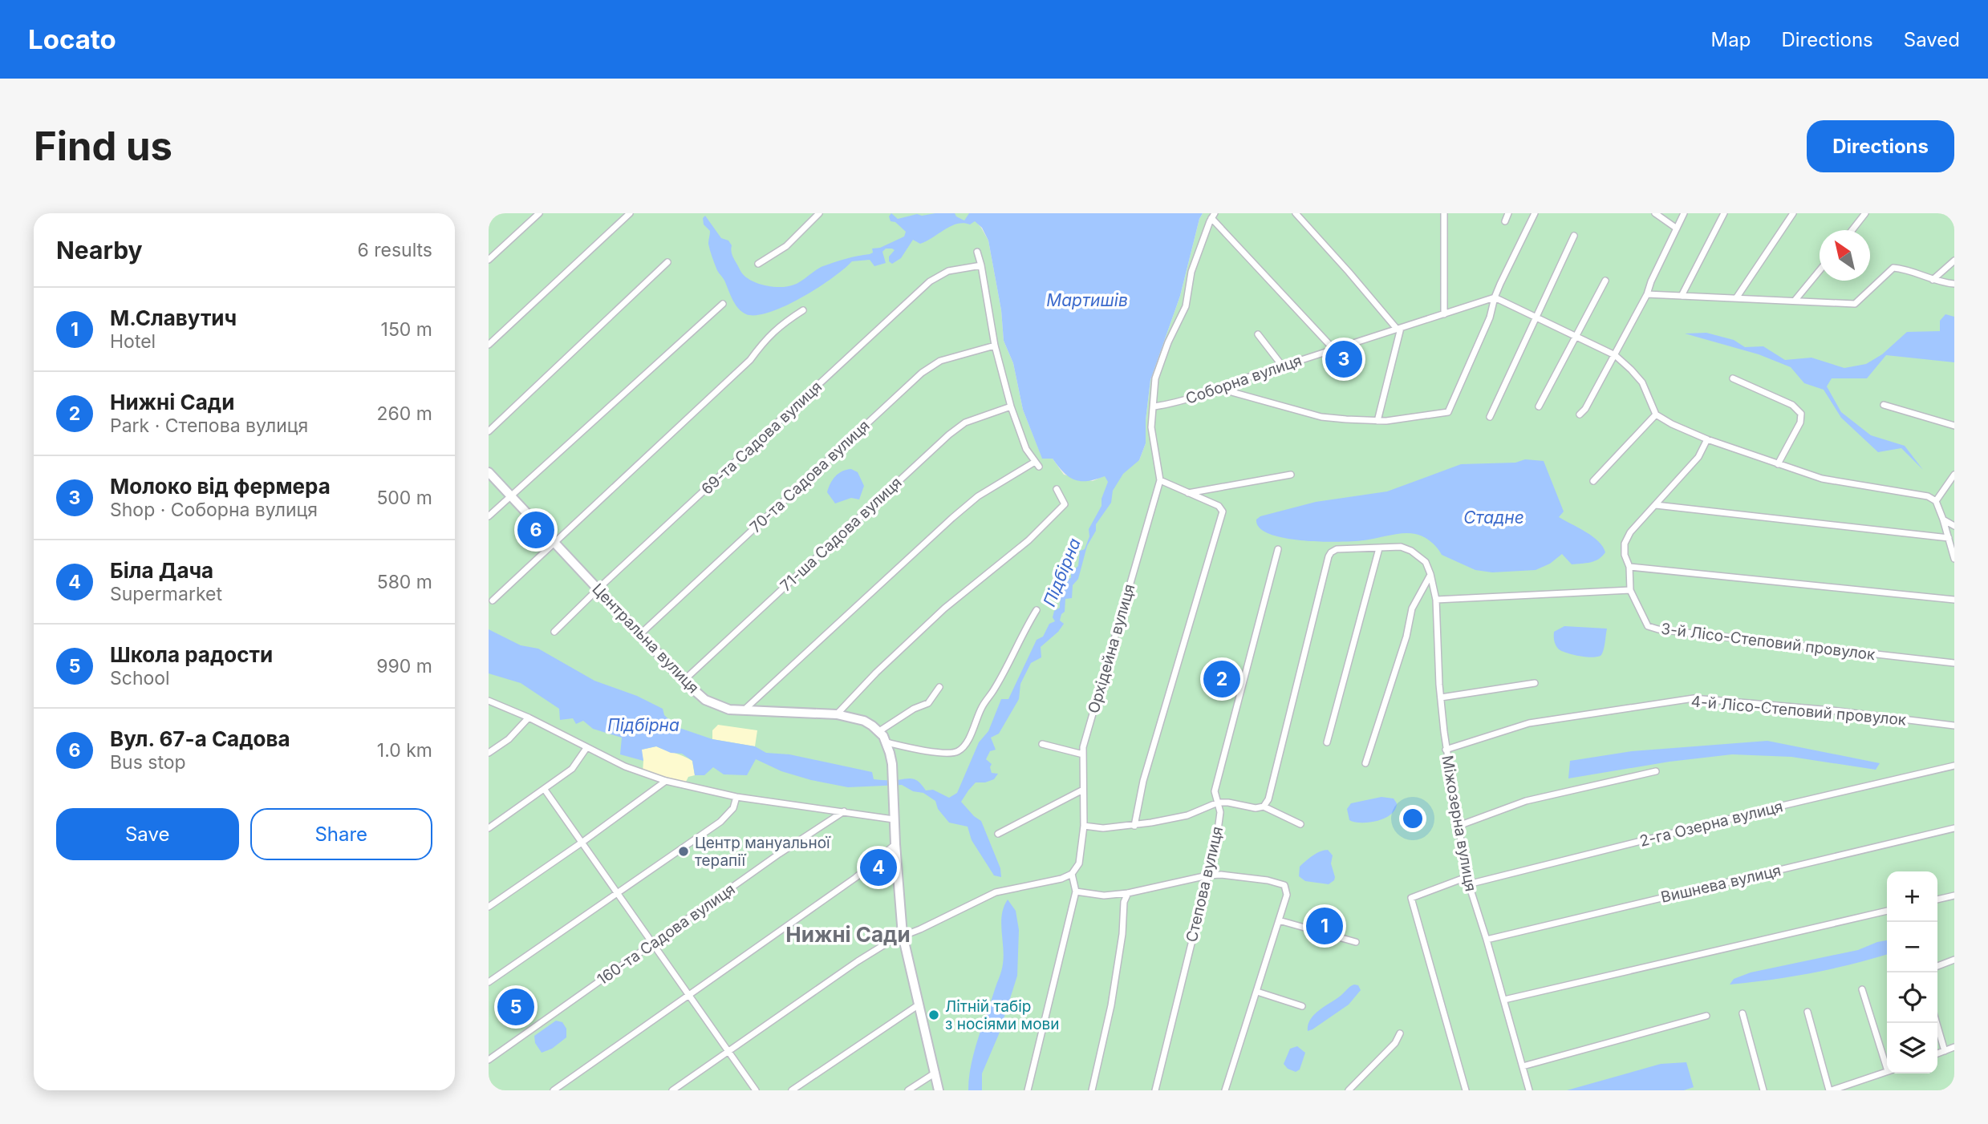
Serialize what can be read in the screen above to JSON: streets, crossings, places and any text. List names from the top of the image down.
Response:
{
  "streets": {
    "street": [
      "Соборна вулиця",
      "69-та Садова вулиця",
      "70-та Садова вулиця",
      "71-ша Садова вулиця",
      "Центральна вулиця",
      "3-й Лісо-Степовий провулок",
      "Орхідейна вулиця",
      "4-й Лісо-Степовий провулок",
      "Міжозерна вулиця",
      "2-га Озерна вулиця",
      "Вишнева вулиця",
      "Степова вулиця",
      "160-та Садова вулиця"
    ]
  },
  "crossings": [
    ["Соборна вулиця", "Орхідейна вулиця"],
    ["69-та Садова вулиця", "Центральна вулиця"],
    ["70-та Садова вулиця", "Центральна вулиця"],
    ["71-ша Садова вулиця", "Центральна вулиця"],
    ["4-й Лісо-Степовий провулок", "Міжозерна вулиця"],
    ["Міжозерна вулиця", "2-га Озерна вулиця"],
    ["Міжозерна вулиця", "Вишнева вулиця"]
  ],
  "districts": ["Нижні Сади"],
  "water": ["Мартишів", "Стадне", "Підбірна"],
  "places": ["Центр мануальної терапії", "Літній табір з носіями мови"],
  "north": "top left",
  "page": {
    "header": "Locato",
    "nav": ["Map", "Directions", "Saved"],
    "buttons": [
      "Directions",
      ["Save", "Share"]
    ],
    "title": "Find us",
    "heading": ["Nearby", "6 results"],
    "list": [
      {
        "mark": "1",
        "name": "М.Славутич",
        "note": "Hotel",
        "value": "150 m"
      },
      {
        "mark": "2",
        "name": "Нижні Сади",
        "note": "Park · Степова вулиця",
        "value": "260 m"
      },
      {
        "mark": "3",
        "name": "Молоко від фермера",
        "note": "Shop · Соборна вулиця",
        "value": "500 m"
      },
      {
        "mark": "4",
        "name": "Біла Дача",
        "note": "Supermarket",
        "value": "580 m"
      },
      {
        "mark": "5",
        "name": "Школа радости",
        "note": "School",
        "value": "990 m"
      },
      {
        "mark": "6",
        "name": "Вул. 67-а Садова",
        "note": "Bus stop",
        "value": "1.0 km"
      }
    ],
    "pins": [
      "3",
      "6",
      "2",
      "4",
      "1",
      "5"
    ],
    "map_buttons": ["+", "−"]
  }
}
